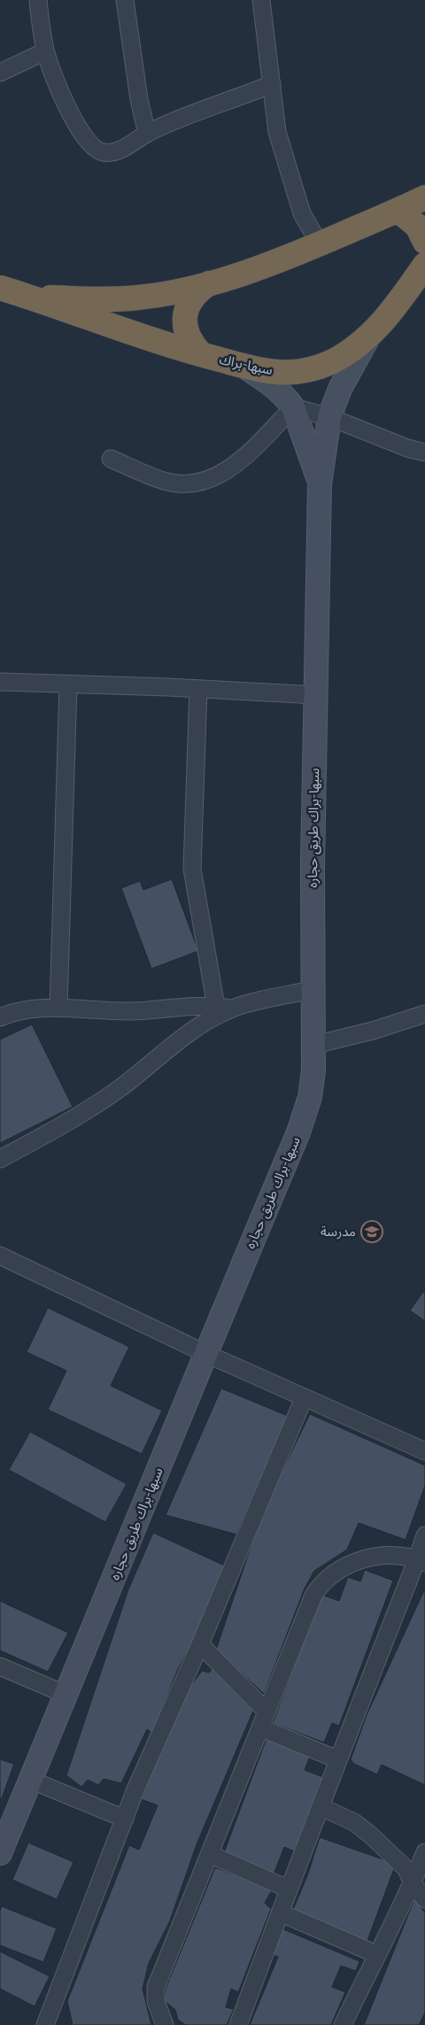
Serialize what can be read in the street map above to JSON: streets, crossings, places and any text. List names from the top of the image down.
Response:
{
  "streets": {
    "highway": ["سبها-براك"],
    "main road": ["سبها-براك طريق حجاره"]
  },
  "crossings": [
    ["سبها-براك", "سبها-براك طريق حجاره"]
  ],
  "places": {
    "school or university": ["مدرسة"]
  }
}
